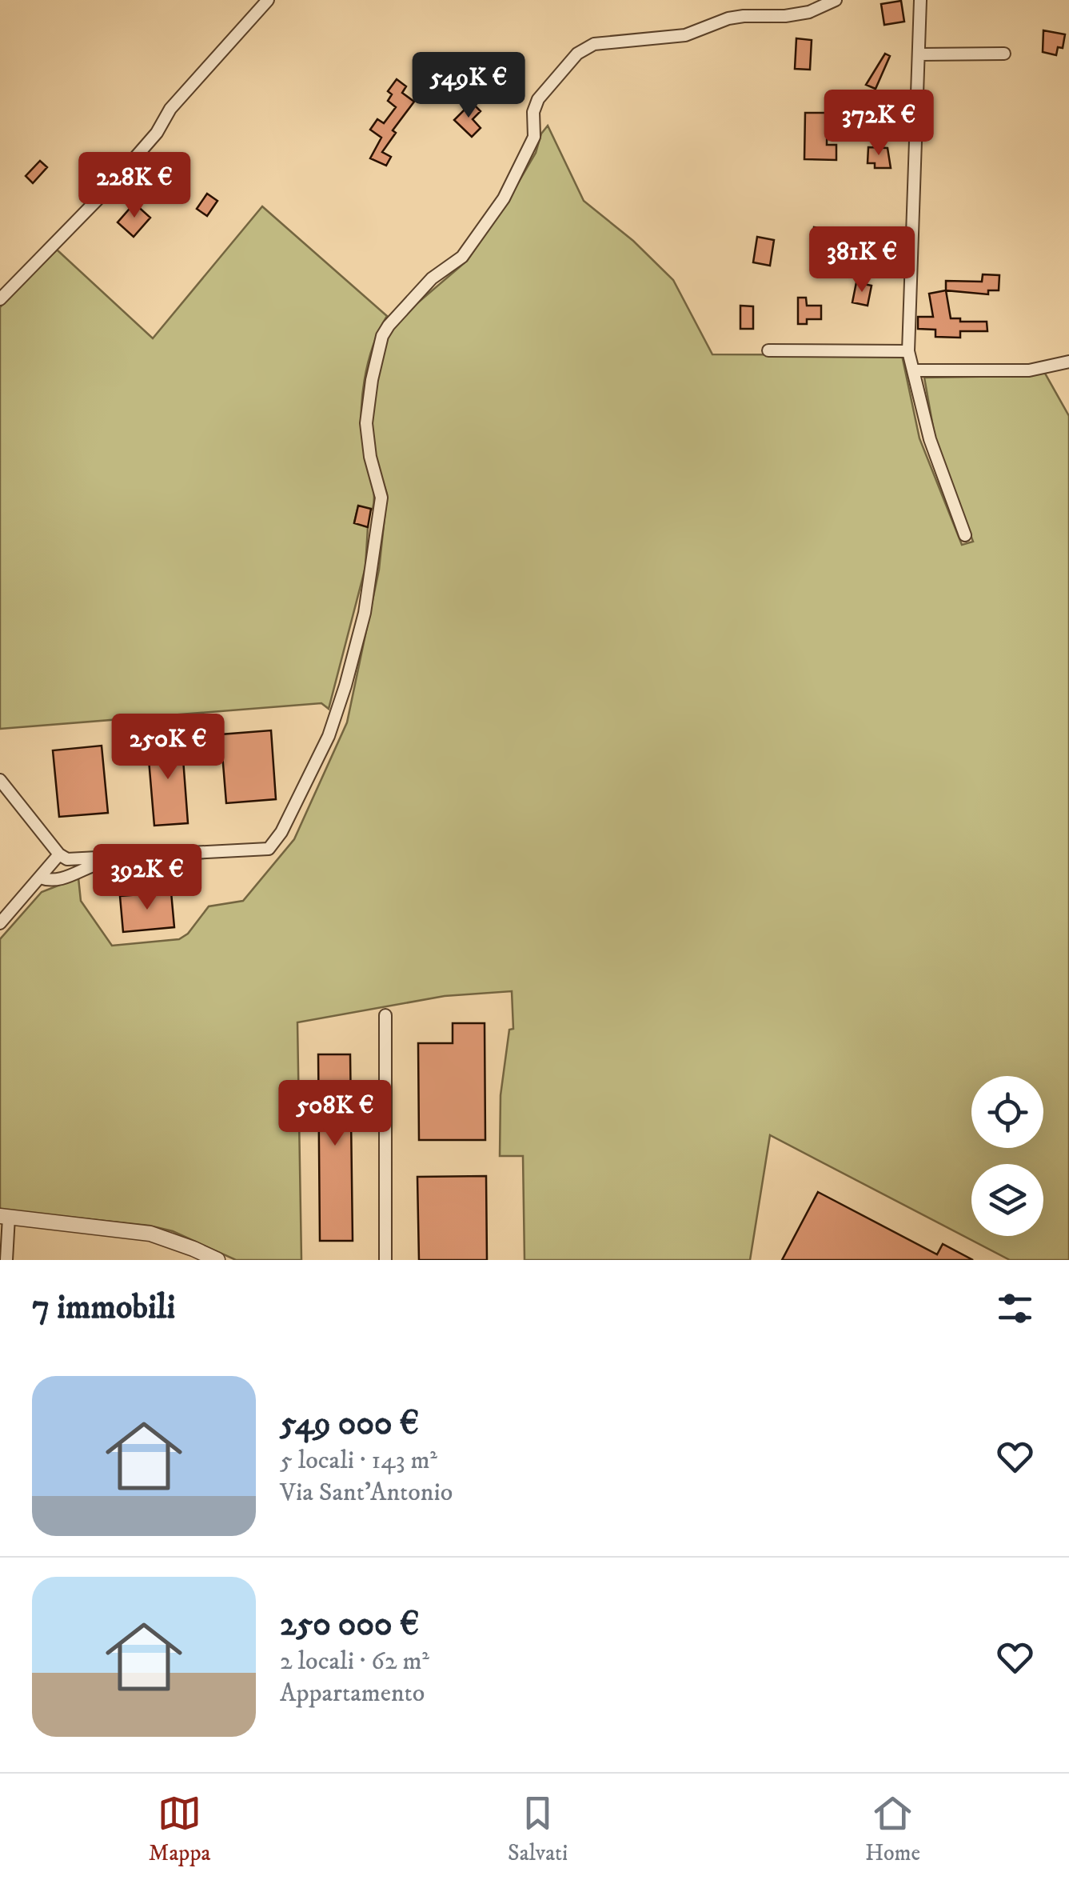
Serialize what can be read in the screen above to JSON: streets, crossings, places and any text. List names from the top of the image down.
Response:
{
  "page": {
    "price": [
      "549K €",
      "372K €",
      "228K €",
      "381K €",
      "250K €",
      "392K €",
      "508K €"
    ],
    "heading": "7 immobili",
    "list": [
      {
        "name": "549 000 €",
        "note": "5 locali · 143 m² · Via Sant'Antonio"
      },
      {
        "name": "250 000 €",
        "note": "2 locali · 62 m² · Appartamento"
      }
    ],
    "tabs": ["Mappa", "Salvati", "Home"]
  }
}
